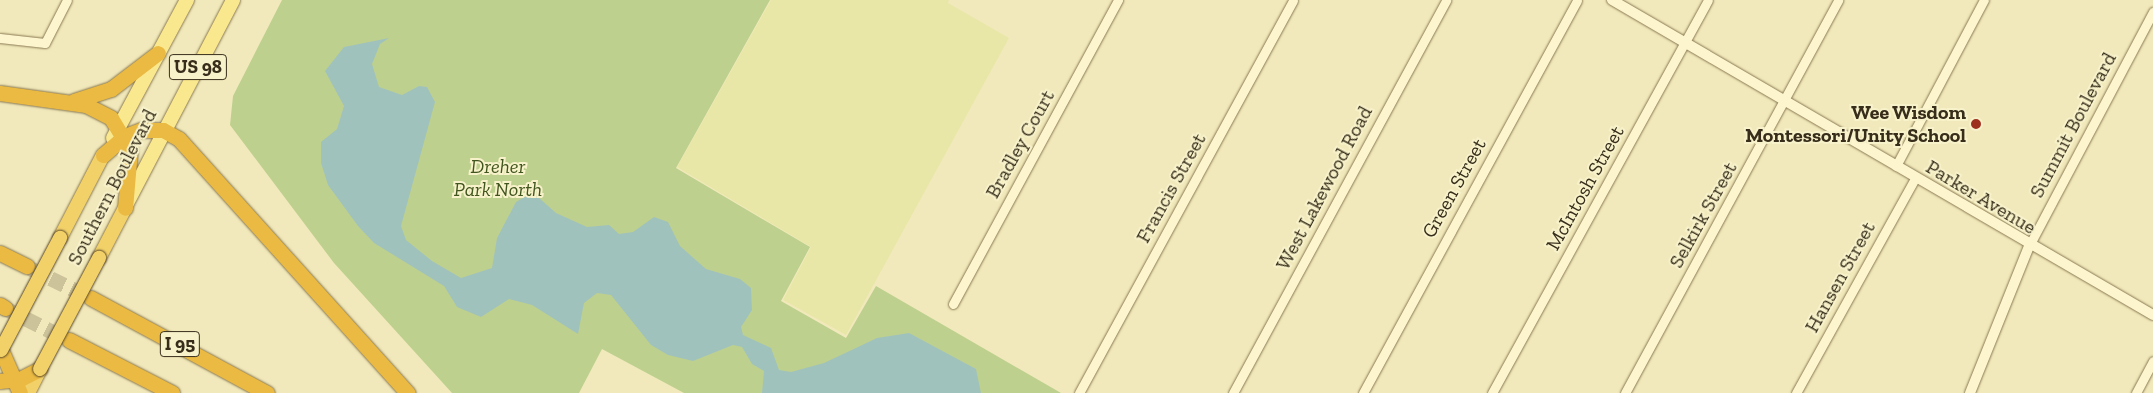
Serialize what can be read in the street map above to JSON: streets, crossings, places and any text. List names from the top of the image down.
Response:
{
  "streets": {
    "highway": ["US 98", "Southern Boulevard", "I 95"],
    "street": [
      "Summit Boulevard",
      "Bradley Court",
      "Francis Street",
      "West Lakewood Road",
      "Green Street",
      "McIntosh Street",
      "Parker Avenue",
      "Selkirk Street",
      "Hansen Street"
    ]
  },
  "crossings": [
    ["Summit Boulevard", "Parker Avenue"],
    ["McIntosh Street", "Parker Avenue"],
    ["Parker Avenue", "Selkirk Street"],
    ["Parker Avenue", "Hansen Street"]
  ],
  "parks": ["Dreher Park North"],
  "places": ["Wee Wisdom Montessori/Unity School"]
}
